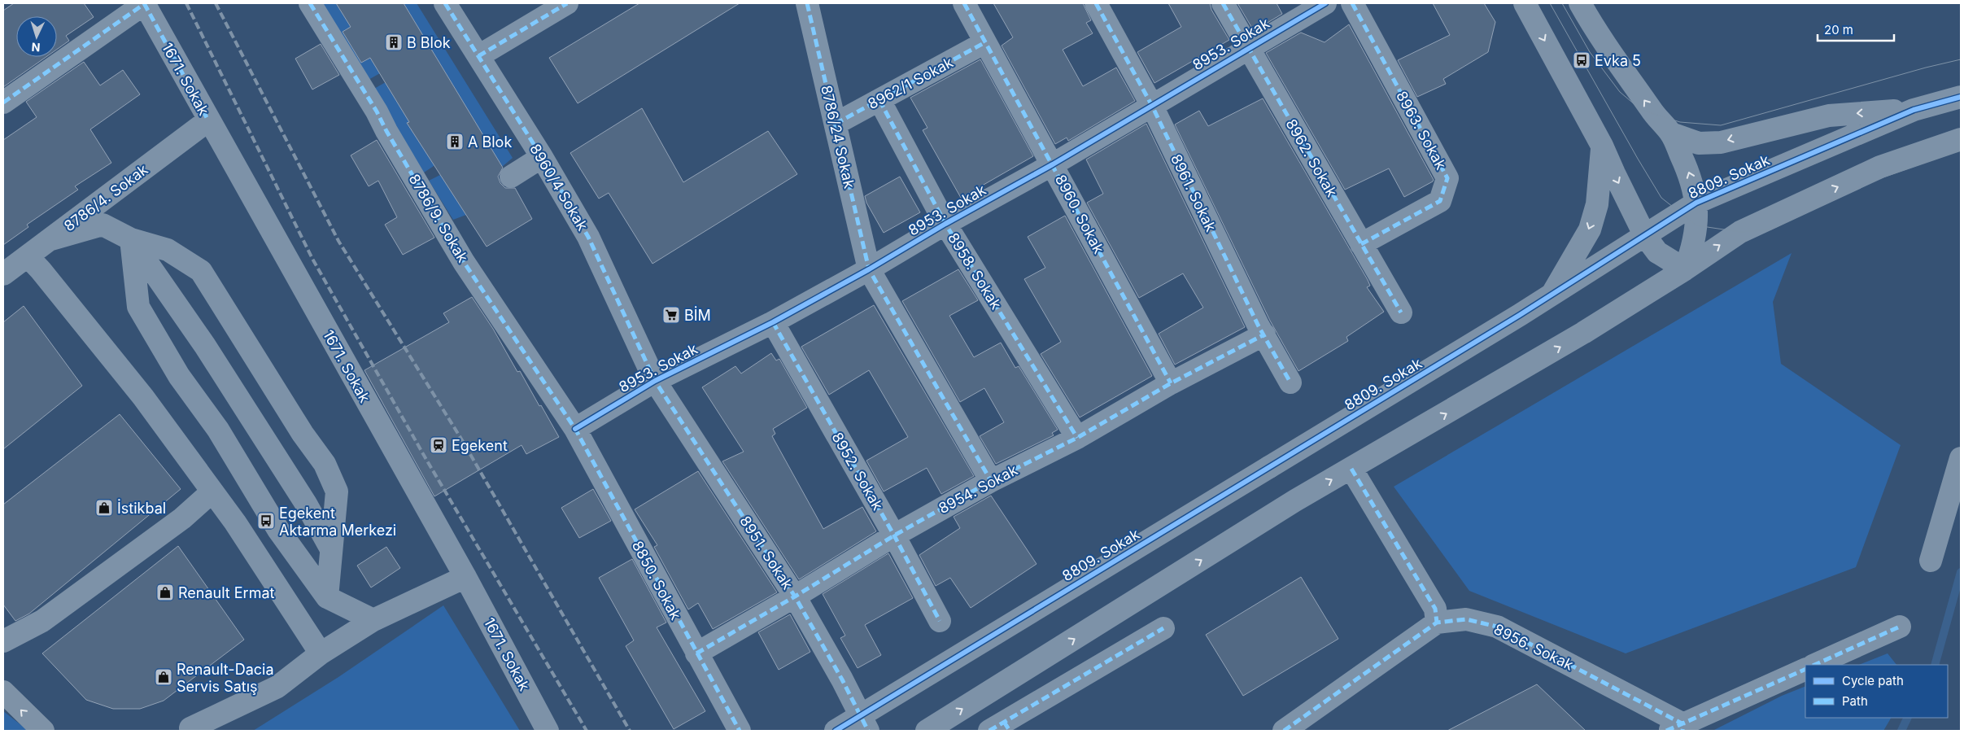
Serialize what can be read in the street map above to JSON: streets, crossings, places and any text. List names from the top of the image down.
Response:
{
  "streets": {
    "street": [
      "8953. Sokak",
      "1671. Sokak",
      "8962/1 Sokak",
      "8963. Sokak",
      "8786/24 Sokak",
      "8962. Sokak",
      "8809. Sokak",
      "8960/4 Sokak",
      "8961. Sokak",
      "8786/4. Sokak",
      "8960. Sokak",
      "8786/9. Sokak",
      "8958. Sokak",
      "8952. Sokak",
      "8954. Sokak",
      "8951. Sokak",
      "8850. Sokak",
      "8956. Sokak"
    ]
  },
  "crossings": [
    ["8953. Sokak", "8786/24 Sokak"],
    ["8953. Sokak", "8962. Sokak"],
    ["8953. Sokak", "8960/4 Sokak"],
    ["8953. Sokak", "8961. Sokak"],
    ["8953. Sokak", "8960. Sokak"],
    ["8953. Sokak", "8786/9. Sokak"],
    ["8953. Sokak", "8958. Sokak"],
    ["8953. Sokak", "8952. Sokak"],
    ["8953. Sokak", "8951. Sokak"],
    ["8953. Sokak", "8850. Sokak"],
    ["1671. Sokak", "8786/4. Sokak"],
    ["8962/1 Sokak", "8786/24 Sokak"],
    ["8962/1 Sokak", "8960. Sokak"],
    ["8962/1 Sokak", "8958. Sokak"],
    ["8963. Sokak", "8962. Sokak"],
    ["8786/24 Sokak", "8954. Sokak"],
    ["8960/4 Sokak", "8951. Sokak"],
    ["8961. Sokak", "8954. Sokak"],
    ["8960. Sokak", "8954. Sokak"],
    ["8786/9. Sokak", "8850. Sokak"],
    ["8958. Sokak", "8954. Sokak"],
    ["8952. Sokak", "8954. Sokak"],
    ["8954. Sokak", "8951. Sokak"],
    ["8954. Sokak", "8850. Sokak"]
  ],
  "places": {
    "building": ["B Blok", "A Blok"],
    "bus stop": ["Evka 5", "Egekent Aktarma Merkezi"],
    "supermarket": ["BİM"],
    "station": ["Egekent"],
    "shop": ["İstikbal", "Renault Ermat", "Renault-Dacia Servis Satış"]
  },
  "legend": ["Cycle path", "Path"],
  "scale_bar": "20 m",
  "north": "bottom"
}
